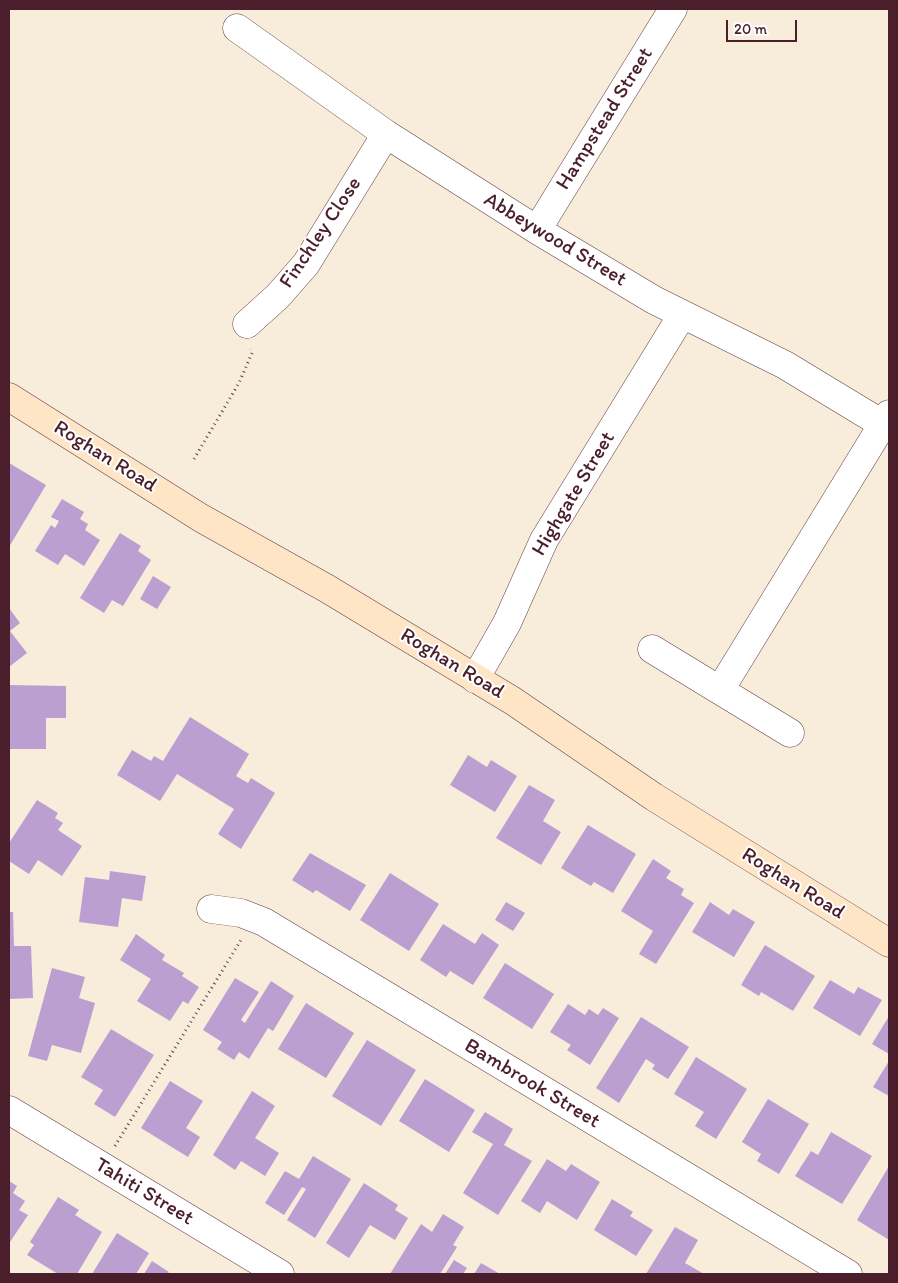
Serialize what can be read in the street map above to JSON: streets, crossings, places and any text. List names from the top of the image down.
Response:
{
  "streets": {
    "main road": ["Roghan Road"],
    "street": [
      "Hampstead Street",
      "Finchley Close",
      "Abbeywood Street",
      "Highgate Street",
      "Bambrook Street",
      "Tahiti Street"
    ]
  },
  "crossings": [
    ["Hampstead Street", "Abbeywood Street"],
    ["Finchley Close", "Abbeywood Street"],
    ["Abbeywood Street", "Highgate Street"],
    ["Roghan Road", "Highgate Street"]
  ],
  "scale_bar": "20 m"
}
